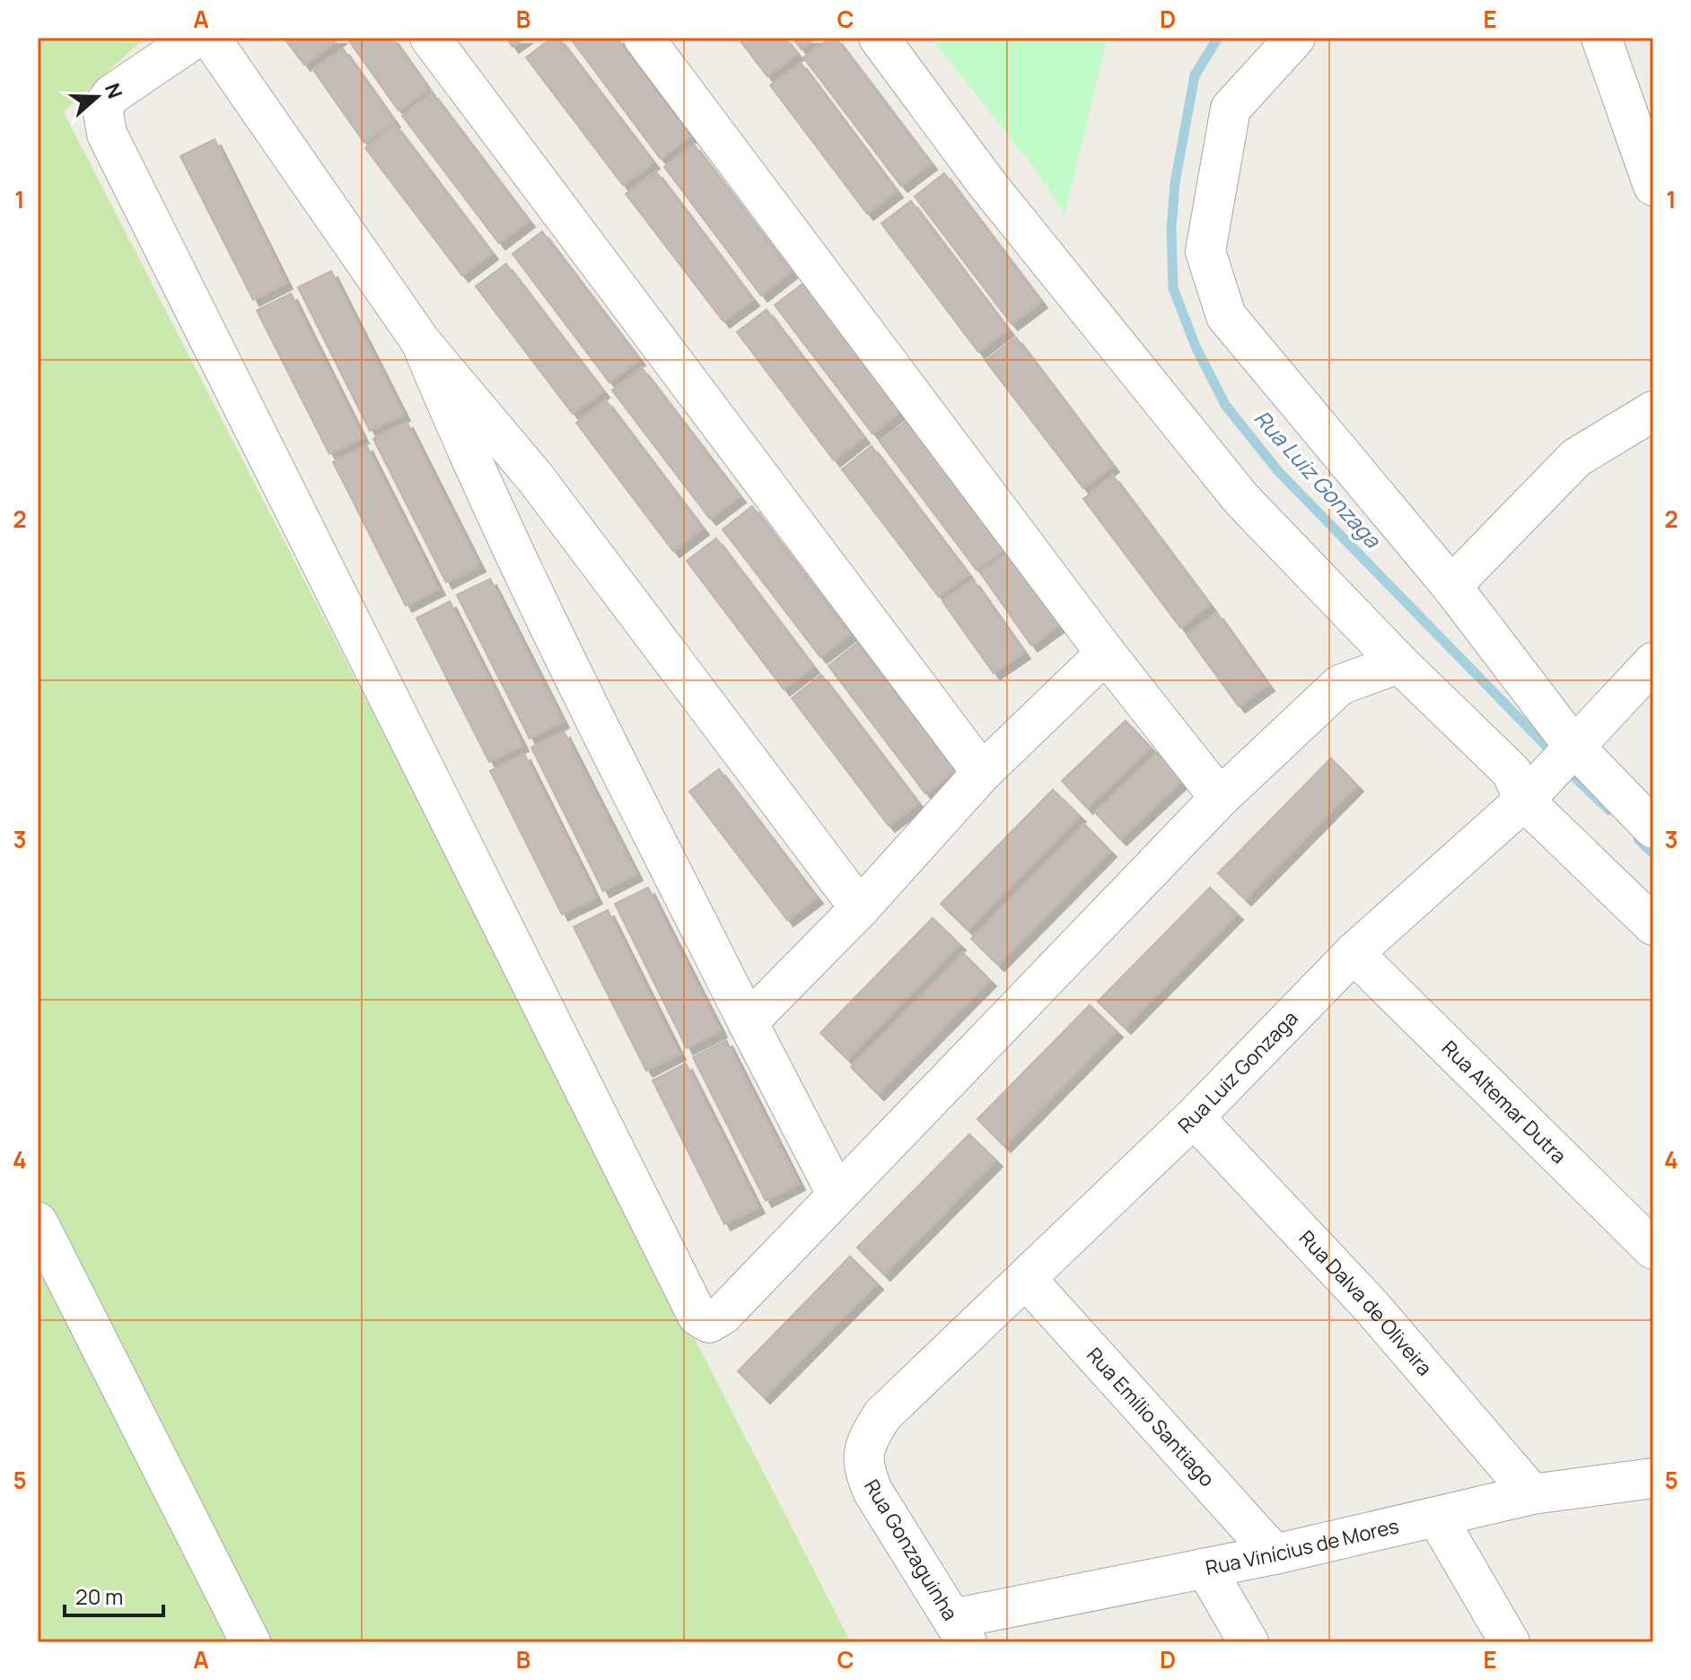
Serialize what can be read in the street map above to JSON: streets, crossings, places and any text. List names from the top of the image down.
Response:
{
  "streets": {
    "street": [
      "Rua Luiz Gonzaga",
      "Rua Altemar Dutra",
      "Rua Dalva de Oliveira",
      "Rua Emílio Santiago",
      "Rua Vinícius de Mores",
      "Rua Gonzaguinha"
    ]
  },
  "crossings": [
    ["Rua Luiz Gonzaga", "Rua Altemar Dutra"],
    ["Rua Luiz Gonzaga", "Rua Dalva de Oliveira"],
    ["Rua Luiz Gonzaga", "Rua Emílio Santiago"],
    ["Rua Luiz Gonzaga", "Rua Gonzaguinha"],
    ["Rua Dalva de Oliveira", "Rua Vinícius de Mores"],
    ["Rua Emílio Santiago", "Rua Vinícius de Mores"],
    ["Rua Vinícius de Mores", "Rua Gonzaguinha"]
  ],
  "water": ["Rua Luiz Gonzaga"],
  "scale_bar": "20 m",
  "north": "right",
  "grid": {
    "columns": [
      "A",
      "B",
      "C",
      "D",
      "E"
    ],
    "rows": [
      "1",
      "2",
      "3",
      "4",
      "5"
    ]
  }
}
